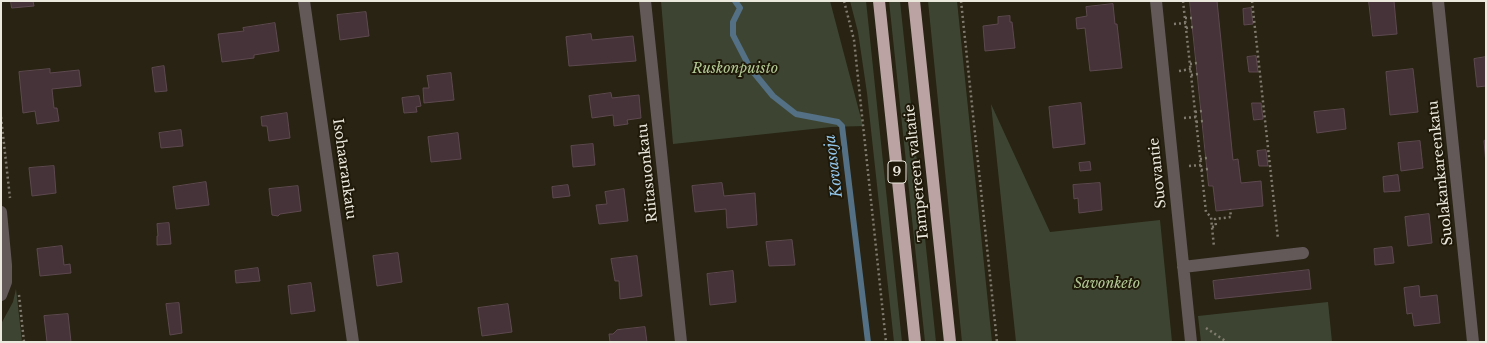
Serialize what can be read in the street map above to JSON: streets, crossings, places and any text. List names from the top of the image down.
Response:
{
  "streets": {
    "highway": ["9", "Tampereen valtatie"],
    "street": [
      "Isohaarankatu",
      "Riitasuonkatu",
      "Suovantie",
      "Suolakankareenkatu"
    ]
  },
  "water": ["Kovasoja"],
  "parks": ["Ruskonpuisto", "Savonketo"]
}
